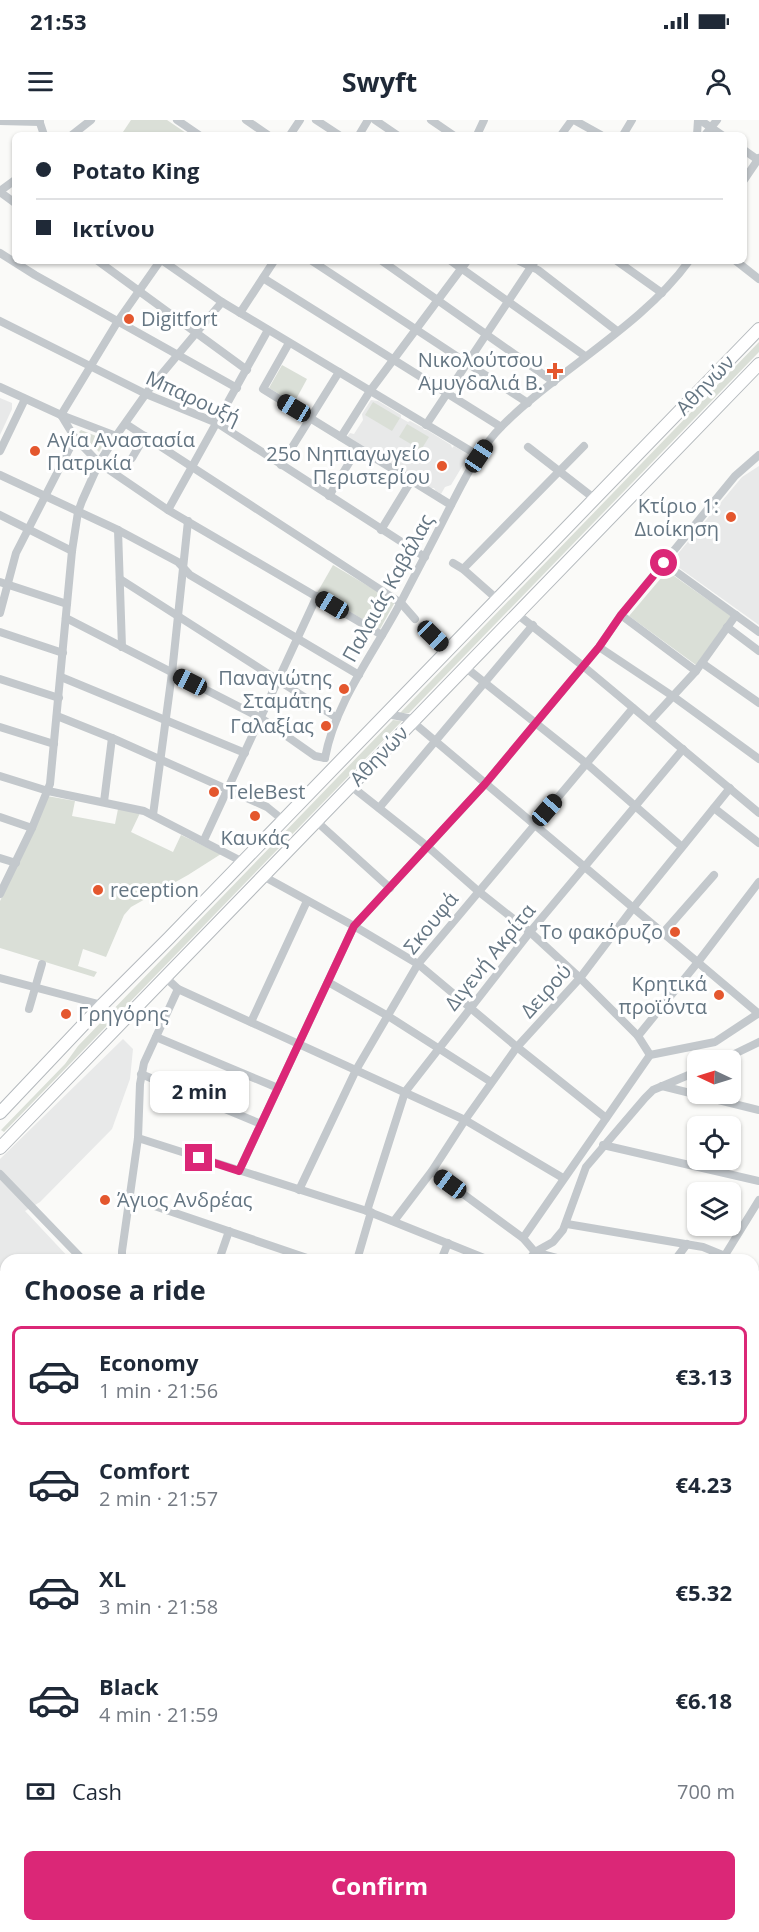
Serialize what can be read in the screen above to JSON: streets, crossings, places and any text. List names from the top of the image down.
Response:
{
  "streets": {
    "highway": ["Αθηνών"],
    "street": [
      "Μπαρουξή",
      "Παλαιάς Καβάλας",
      "Σκουφά",
      "Διγενή Ακρίτα",
      "Δειρού"
    ]
  },
  "crossings": [
    ["Μπαρουξή", "Παλαιάς Καβάλας"]
  ],
  "places": {
    "other": [
      "Digitfort",
      "Αγία Αναστασία Πατρικία",
      "25ο Νηπιαγωγείο Περιστερίου",
      "Κτίριο 1: Διοίκηση",
      "Παναγιώτης Σταμάτης",
      "Γαλαξίας",
      "TeleBest",
      "Καυκάς",
      "reception",
      "Το φακόρυζο",
      "Κρητικά προϊόντα",
      "Γρηγόρης",
      "Άγιος Ανδρέας"
    ],
    "health": ["Νικολούτσου Αμυγδαλιά Β."]
  },
  "north": "left",
  "page": {
    "status": "21:53",
    "header": "Swyft",
    "banner": ["Potato King", "Ικτίνου"],
    "bubble": "2 min",
    "heading": "Choose a ride",
    "list": [
      {
        "name": "Economy",
        "note": "1 min · 21:56",
        "value": "€3.13"
      },
      {
        "name": "Comfort",
        "note": "2 min · 21:57",
        "value": "€4.23"
      },
      {
        "name": "XL",
        "note": "3 min · 21:58",
        "value": "€5.32"
      },
      {
        "name": "Black",
        "note": "4 min · 21:59",
        "value": "€6.18"
      }
    ],
    "pay": ["Cash", "700 m"],
    "buttons": "Confirm"
  }
}
